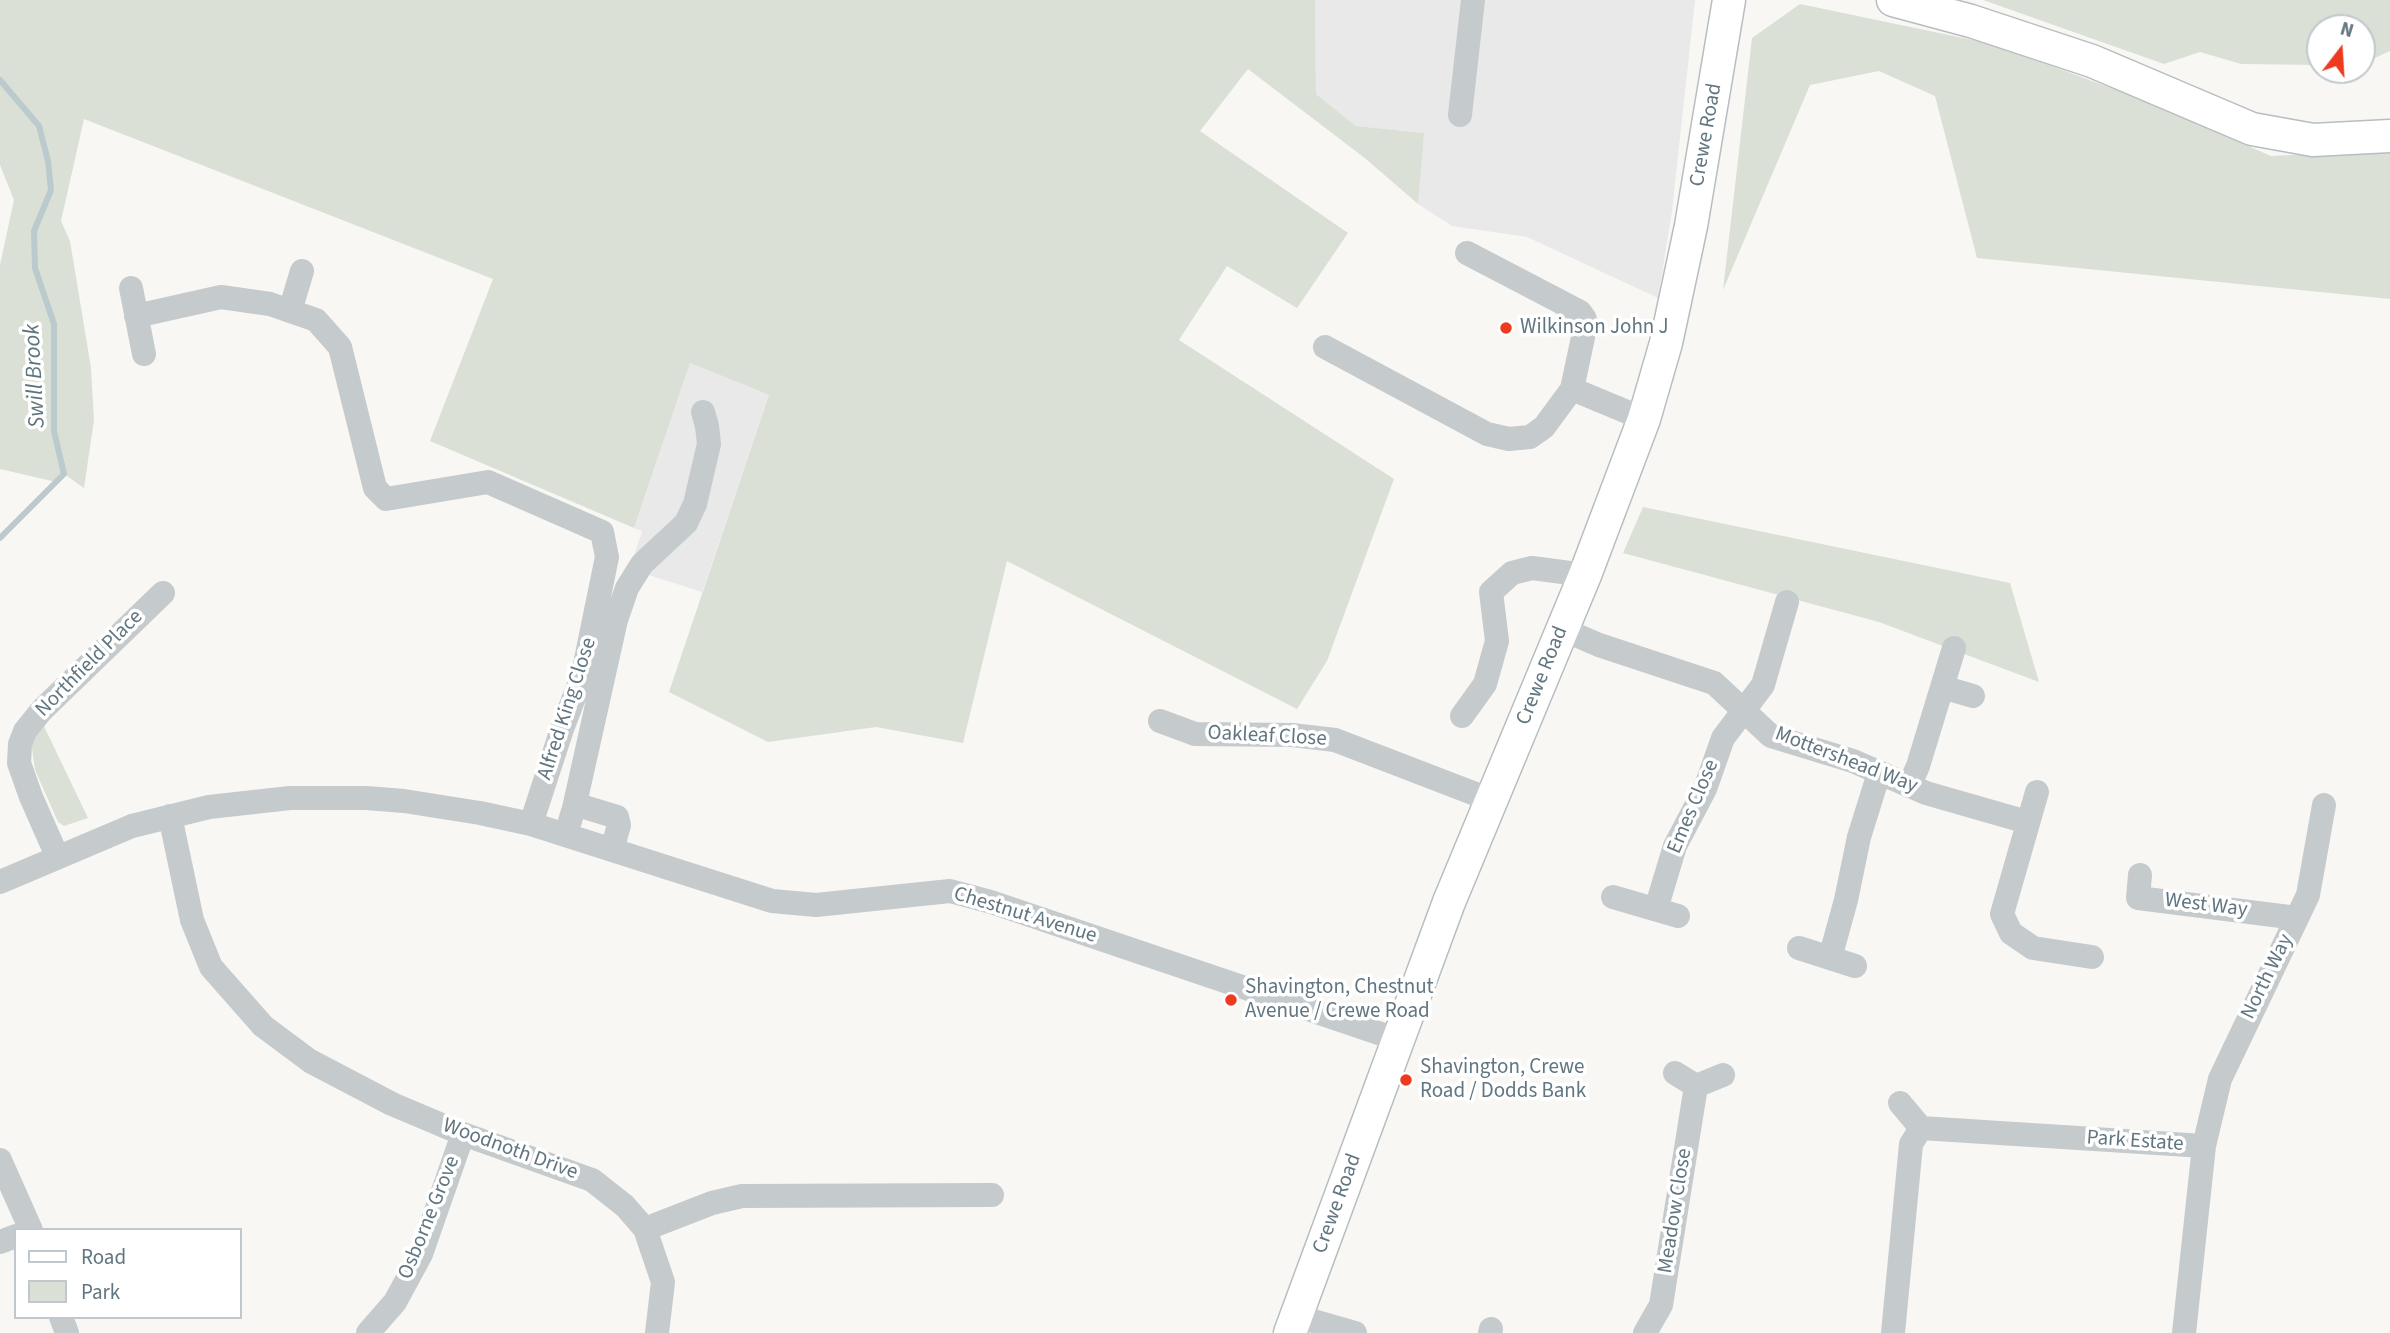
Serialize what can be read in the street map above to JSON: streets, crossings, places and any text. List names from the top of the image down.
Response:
{
  "streets": {
    "main road": ["Crewe Road"],
    "street": [
      "Northfield Place",
      "Alfred King Close",
      "Oakleaf Close",
      "Mottershead Way",
      "Emes Close",
      "West Way",
      "Chestnut Avenue",
      "North Way",
      "Park Estate",
      "Woodnoth Drive",
      "Meadow Close",
      "Osborne Grove"
    ]
  },
  "crossings": [
    ["Crewe Road", "Oakleaf Close"],
    ["Crewe Road", "Mottershead Way"],
    ["Crewe Road", "Chestnut Avenue"],
    ["Northfield Place", "Chestnut Avenue"],
    ["Alfred King Close", "Chestnut Avenue"],
    ["Mottershead Way", "Emes Close"],
    ["West Way", "North Way"],
    ["Chestnut Avenue", "Woodnoth Drive"],
    ["North Way", "Park Estate"],
    ["Woodnoth Drive", "Osborne Grove"]
  ],
  "water": ["Swill Brook"],
  "places": ["Wilkinson John J", "Shavington, Chestnut Avenue / Crewe Road", "Shavington, Crewe Road / Dodds Bank"],
  "legend": ["Road", "Park"],
  "north": "top"
}
